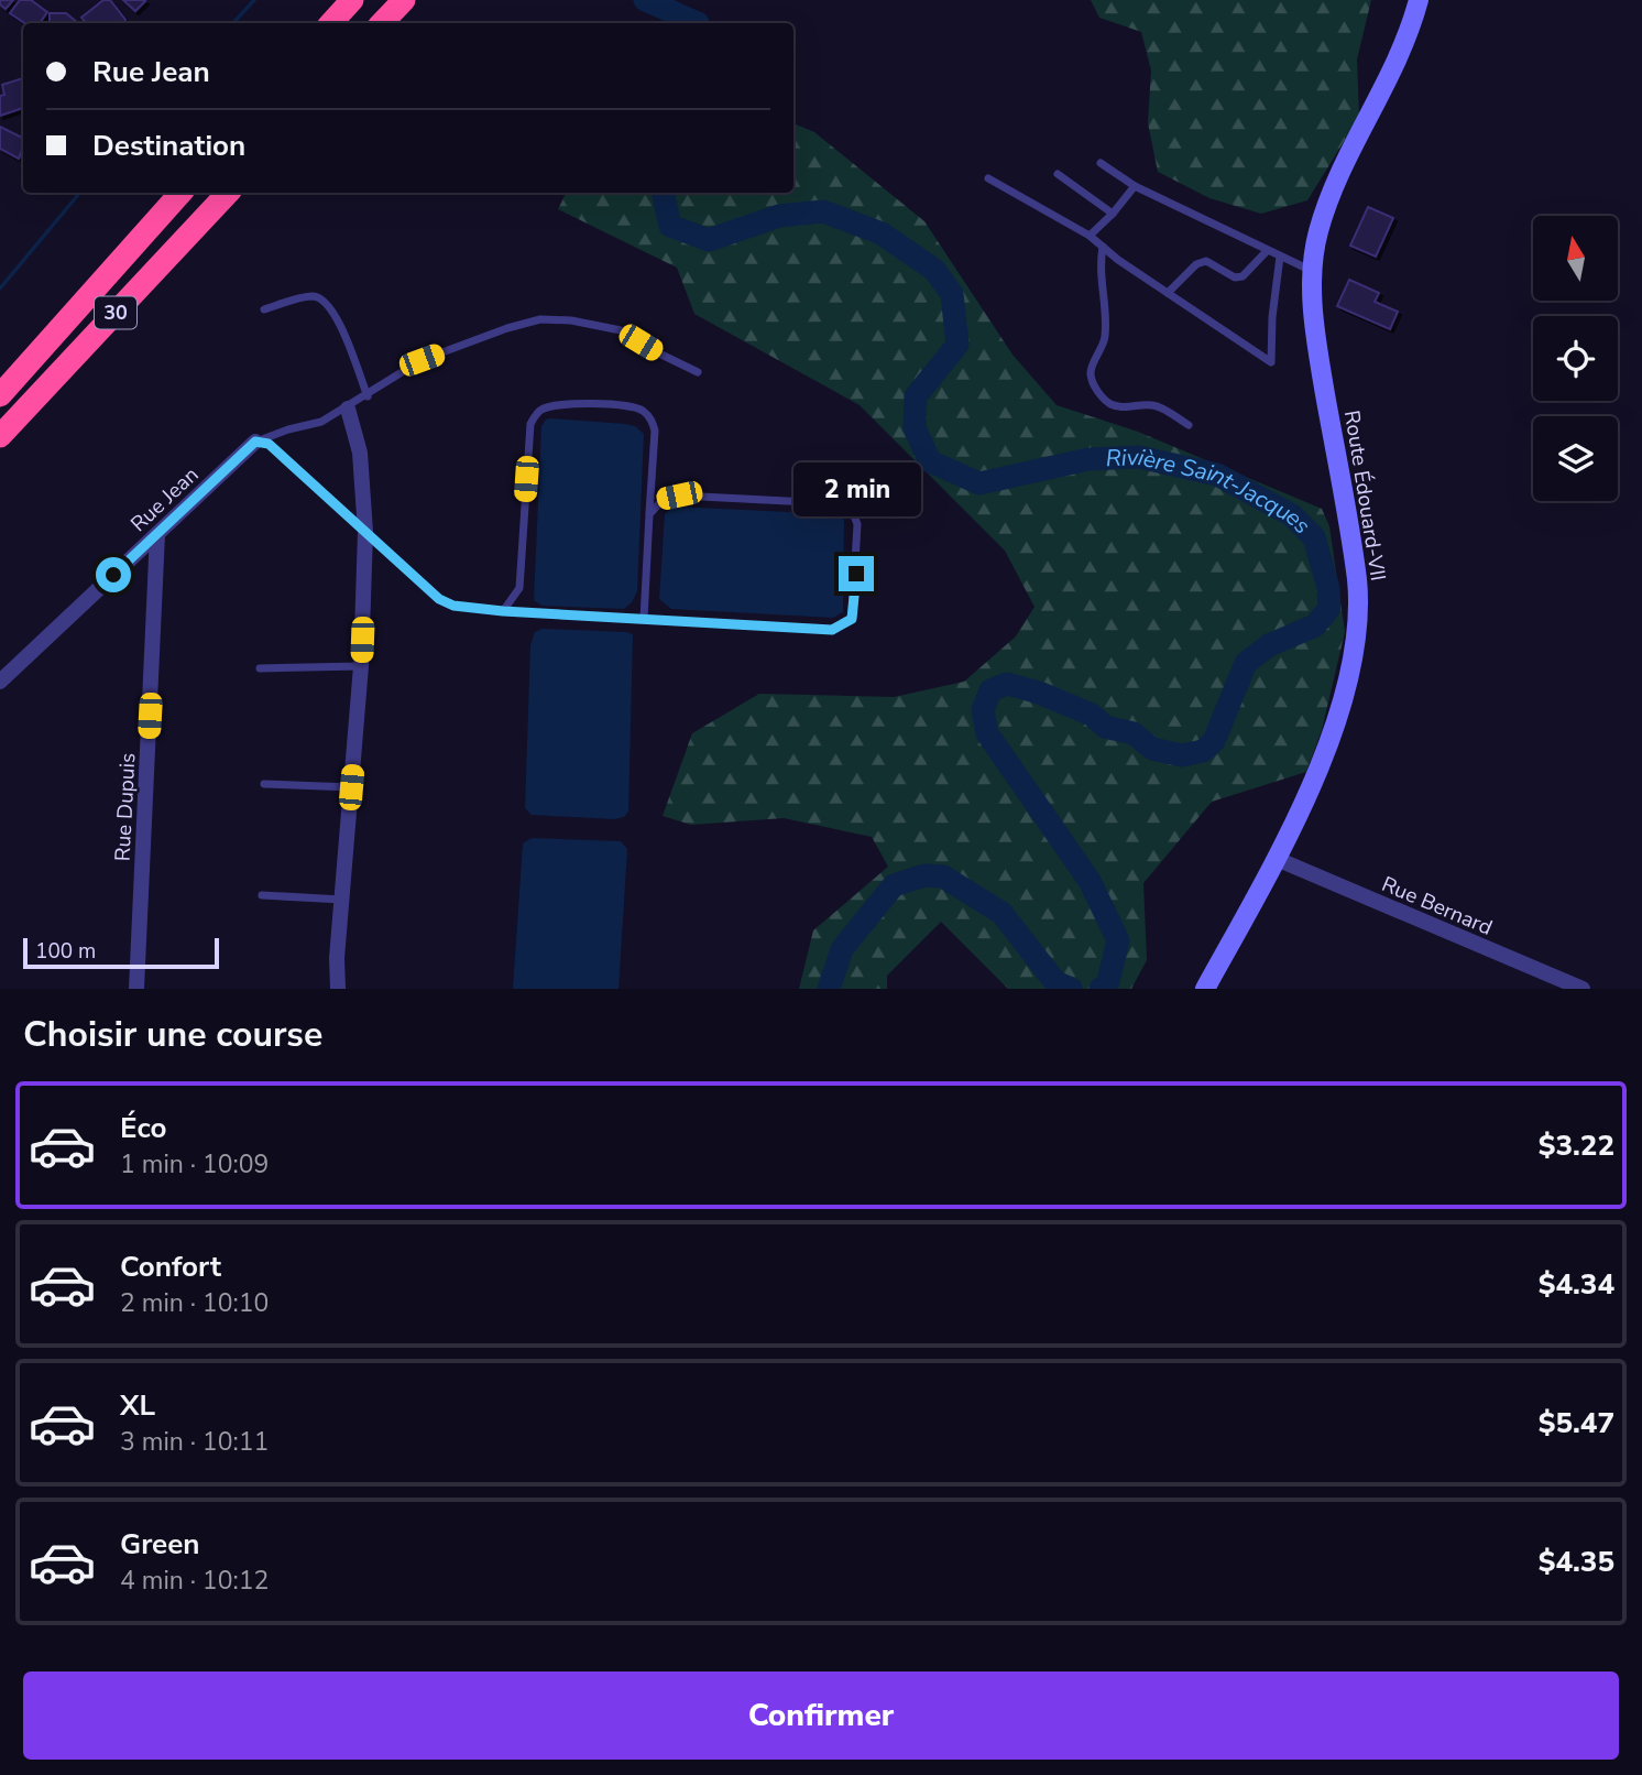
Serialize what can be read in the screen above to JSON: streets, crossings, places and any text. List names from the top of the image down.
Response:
{
  "streets": {
    "highway": ["30"],
    "main road": ["Route Édouard-VII"],
    "street": ["Rue Jean", "Rue Dupuis", "Rue Bernard"]
  },
  "crossings": [
    ["Route Édouard-VII", "Rue Bernard"],
    ["Rue Jean", "Rue Dupuis"]
  ],
  "water": ["Rivière Saint-Jacques"],
  "scale_bar": "100 m",
  "north": "top",
  "page": {
    "banner": ["Rue Jean", "Destination"],
    "bubble": "2 min",
    "scale": "100 m",
    "heading": "Choisir une course",
    "list": [
      {
        "name": "Éco",
        "note": "1 min · 10:09",
        "value": "$3.22"
      },
      {
        "name": "Confort",
        "note": "2 min · 10:10",
        "value": "$4.34"
      },
      {
        "name": "XL",
        "note": "3 min · 10:11",
        "value": "$5.47"
      },
      {
        "name": "Green",
        "note": "4 min · 10:12",
        "value": "$4.35"
      }
    ],
    "buttons": "Confirmer"
  }
}
